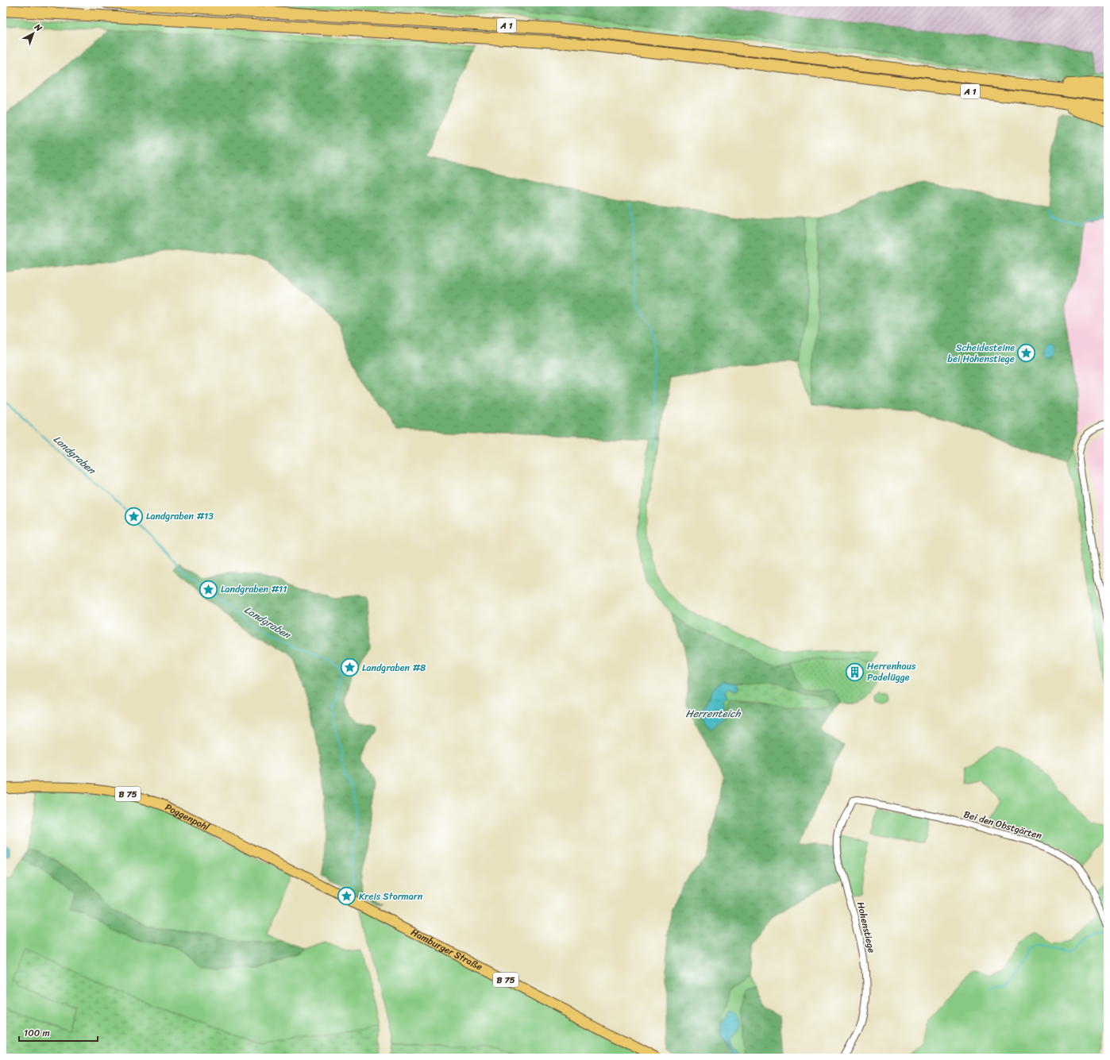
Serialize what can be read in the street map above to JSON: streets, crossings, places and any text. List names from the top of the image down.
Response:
{
  "streets": {
    "highway": ["A 1"],
    "main road": ["B 75", "Poggenpohl", "Hamburger Straße"],
    "street": ["Bei den Obstgärten", "Hohenstiege"]
  },
  "crossings": [
    ["Poggenpohl", "Hamburger Straße"],
    ["Bei den Obstgärten", "Hohenstiege"]
  ],
  "water": ["Landgraben", "Herrenteich"],
  "places": {
    "place": [
      "Scheidesteine bei Hohenstiege",
      "Landgraben #13",
      "Landgraben #11",
      "Landgraben #8",
      "Kreis Stormarn"
    ],
    "building": ["Herrenhaus Padelügge"]
  },
  "scale_bar": "100 m",
  "north": "top right"
}
